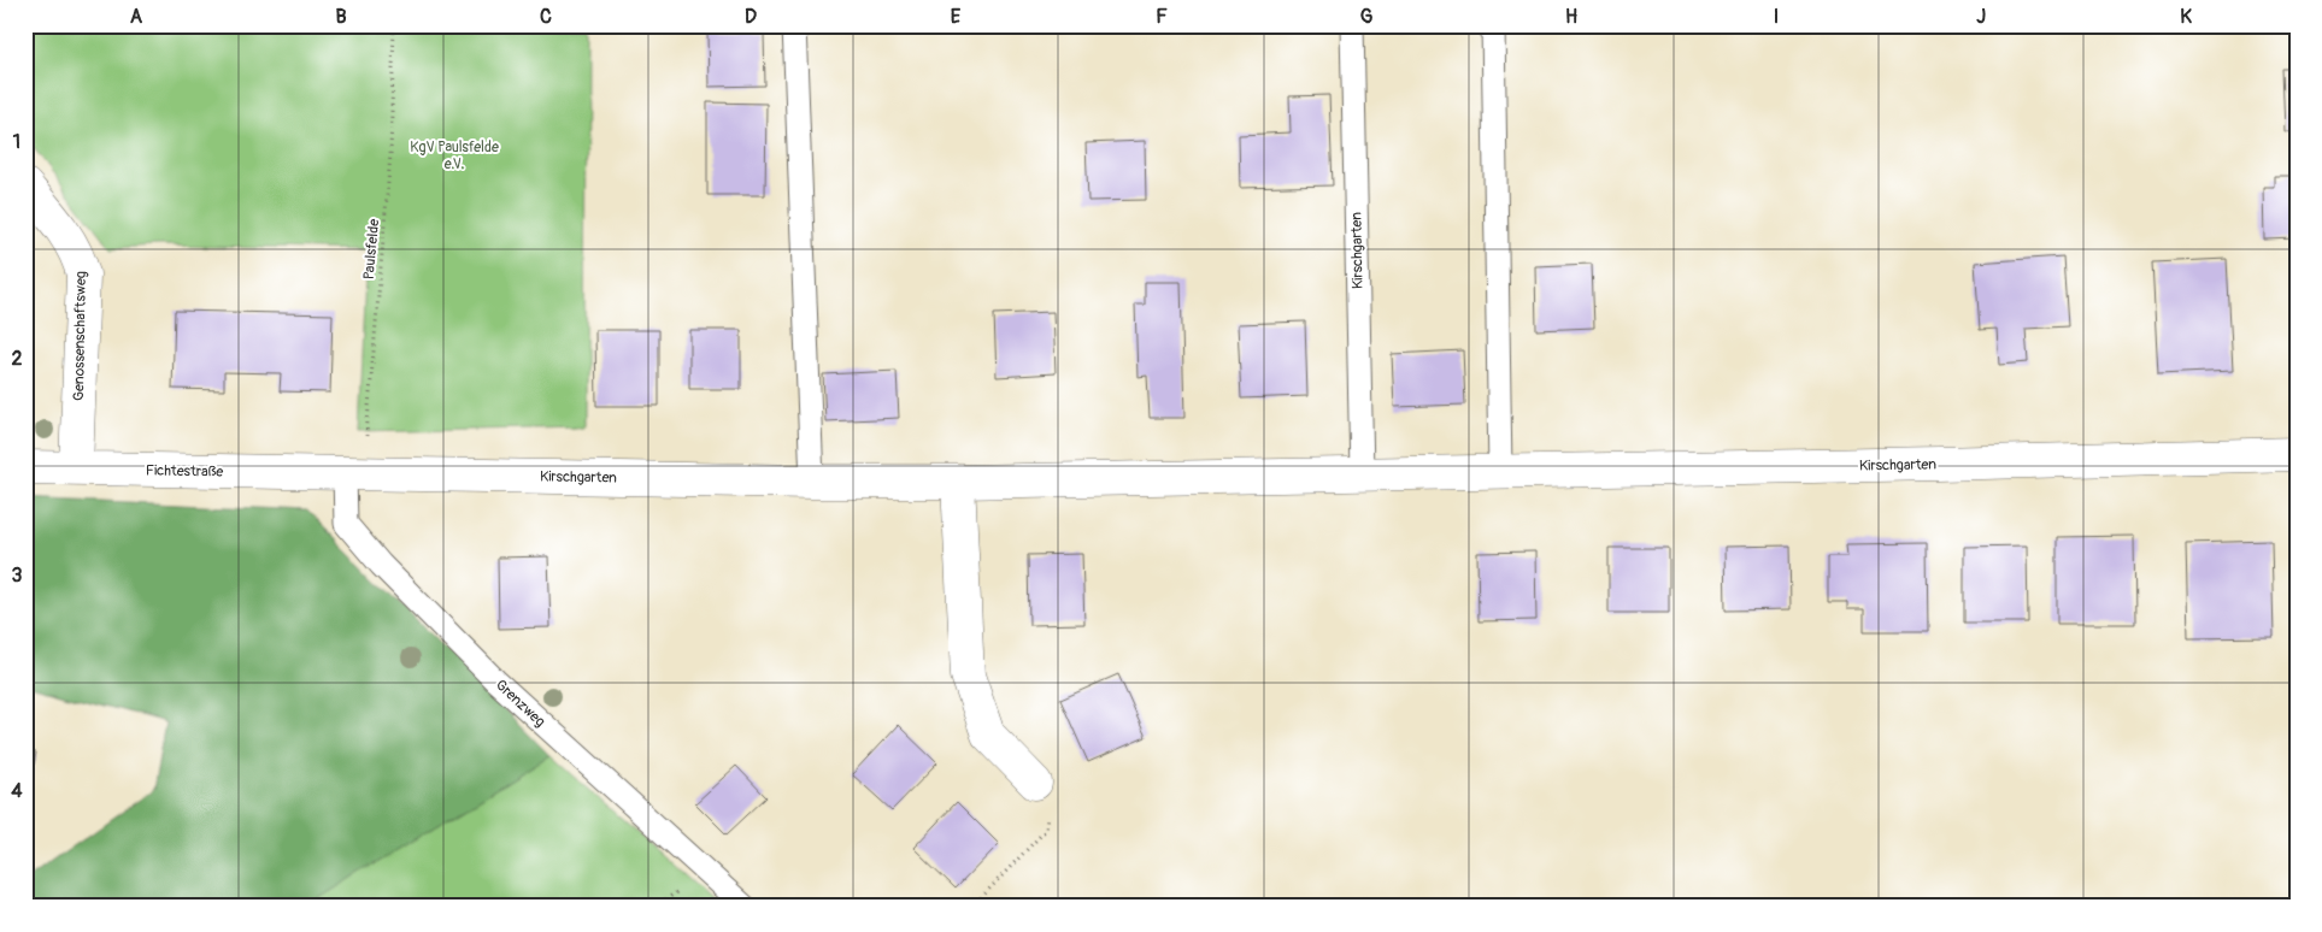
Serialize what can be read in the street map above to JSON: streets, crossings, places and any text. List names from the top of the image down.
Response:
{
  "streets": {
    "street": ["Kirschgarten", "Genossenschaftsweg", "Fichtestraße"],
    "lane": ["Grenzweg"],
    "path": ["Paulsfelde"]
  },
  "crossings": [
    ["Paulsfelde", "Kirschgarten"],
    ["Paulsfelde", "Fichtestraße"],
    ["Paulsfelde", "Grenzweg"],
    ["Kirschgarten", "Fichtestraße"],
    ["Kirschgarten", "Grenzweg"],
    ["Genossenschaftsweg", "Fichtestraße"],
    ["Fichtestraße", "Grenzweg"]
  ],
  "parks": ["KgV Paulsfelde e.V."],
  "grid": {
    "columns": [
      "A",
      "B",
      "C",
      "D",
      "E",
      "F",
      "G",
      "H",
      "I",
      "J",
      "K"
    ],
    "rows": [
      "1",
      "2",
      "3",
      "4"
    ]
  }
}
